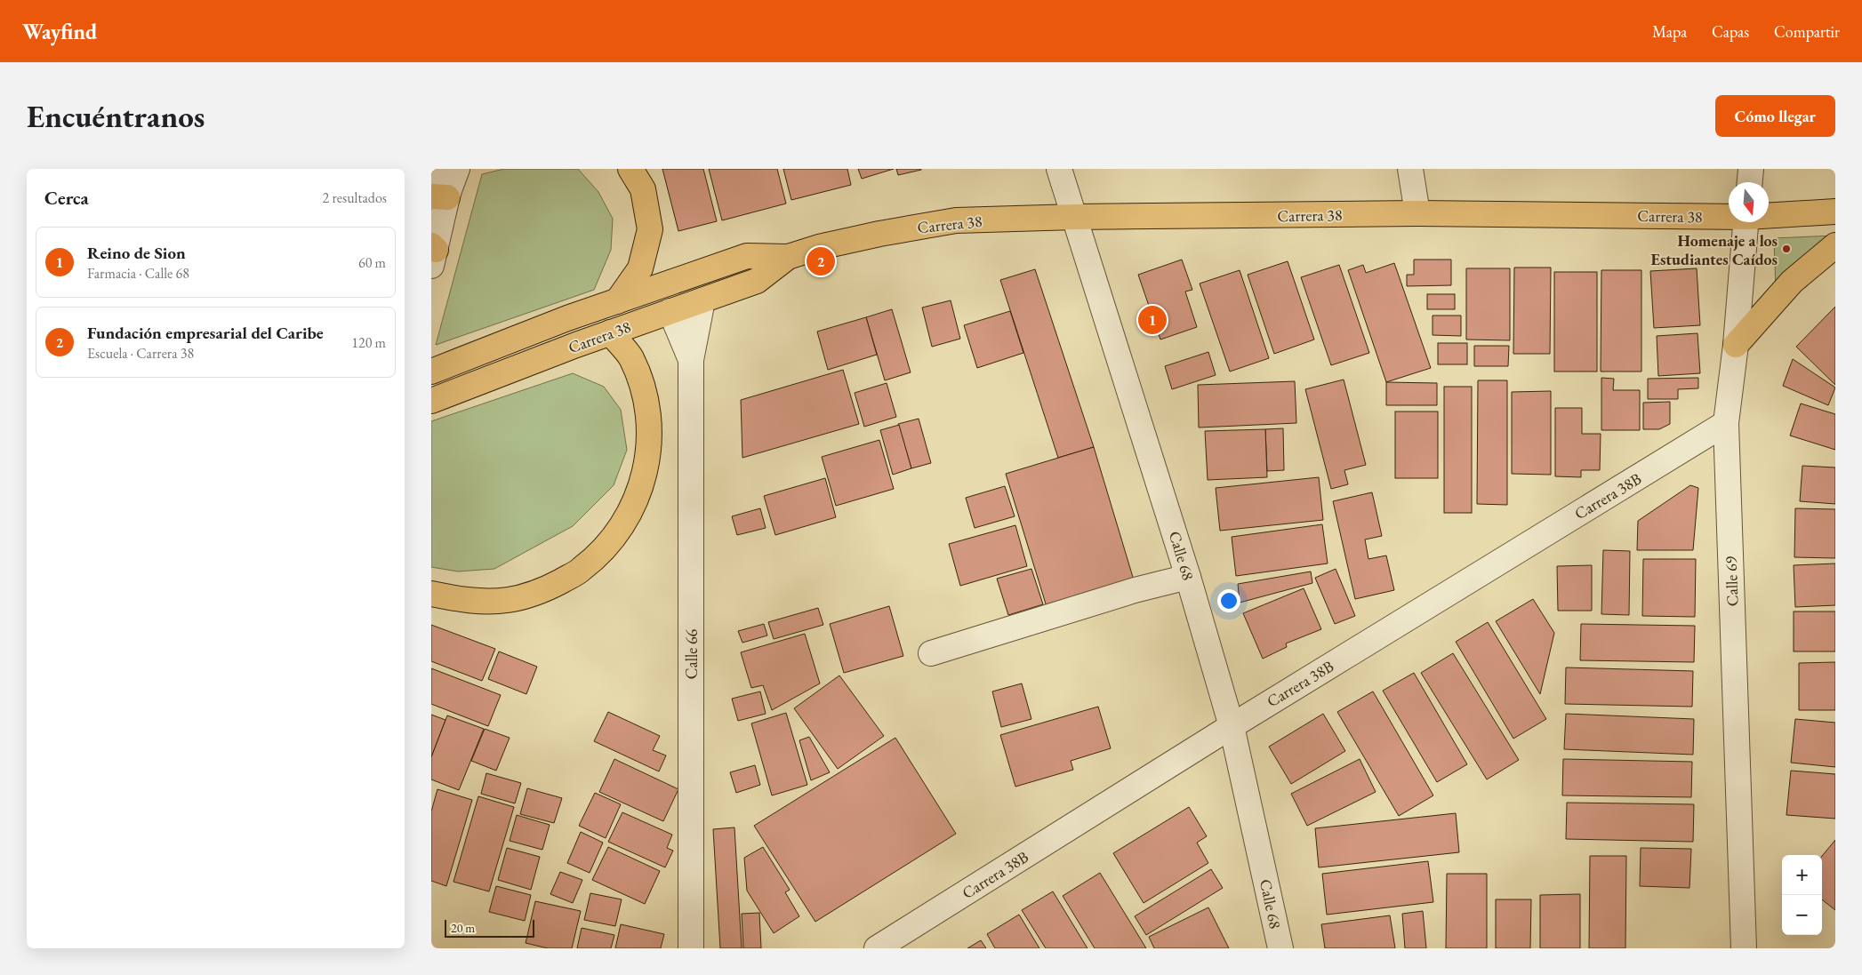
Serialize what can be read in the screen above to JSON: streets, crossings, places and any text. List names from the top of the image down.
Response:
{
  "streets": {
    "main road": ["Carrera 38"],
    "street": [
      "Carrera 38B",
      "Calle 68",
      "Calle 69",
      "Calle 66"
    ]
  },
  "crossings": [
    ["Carrera 38", "Calle 68"],
    ["Carrera 38", "Calle 66"],
    ["Carrera 38B", "Calle 68"],
    ["Carrera 38B", "Calle 69"]
  ],
  "places": ["Homenaje a los Estudiantes Caídos"],
  "scale_bar": "20 m",
  "north": "bottom",
  "page": {
    "header": "Wayfind",
    "nav": ["Mapa", "Capas", "Compartir"],
    "buttons": "Cómo llegar",
    "title": "Encuéntranos",
    "heading": ["Cerca", "2 resultados"],
    "list": [
      {
        "mark": "1",
        "name": "Reino de Sion",
        "note": "Farmacia · Calle 68",
        "value": "60 m"
      },
      {
        "mark": "2",
        "name": "Fundación empresarial del Caribe",
        "note": "Escuela · Carrera 38",
        "value": "120 m"
      }
    ],
    "pins": ["2", "1"],
    "map_buttons": ["+", "−"],
    "scale": "20 m"
  }
}
